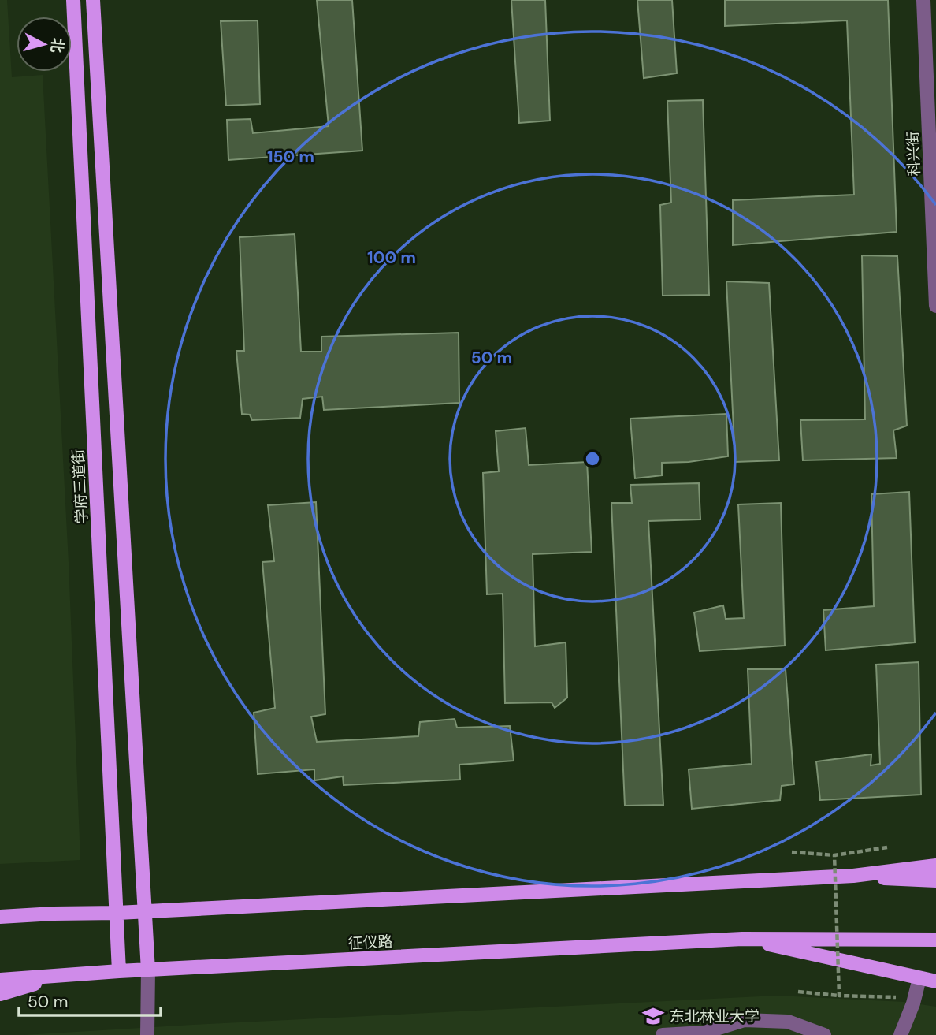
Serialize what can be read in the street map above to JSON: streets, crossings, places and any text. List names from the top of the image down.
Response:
{
  "streets": {
    "main road": ["学府三道街", "征仪路"],
    "street": ["科兴街"]
  },
  "crossings": [
    ["学府三道街", "征仪路"]
  ],
  "places": {
    "school or university": ["东北林业大学"]
  },
  "scale_bar": "50 m",
  "north": "right",
  "rings": ["150 m", "100 m", "50 m"]
}
